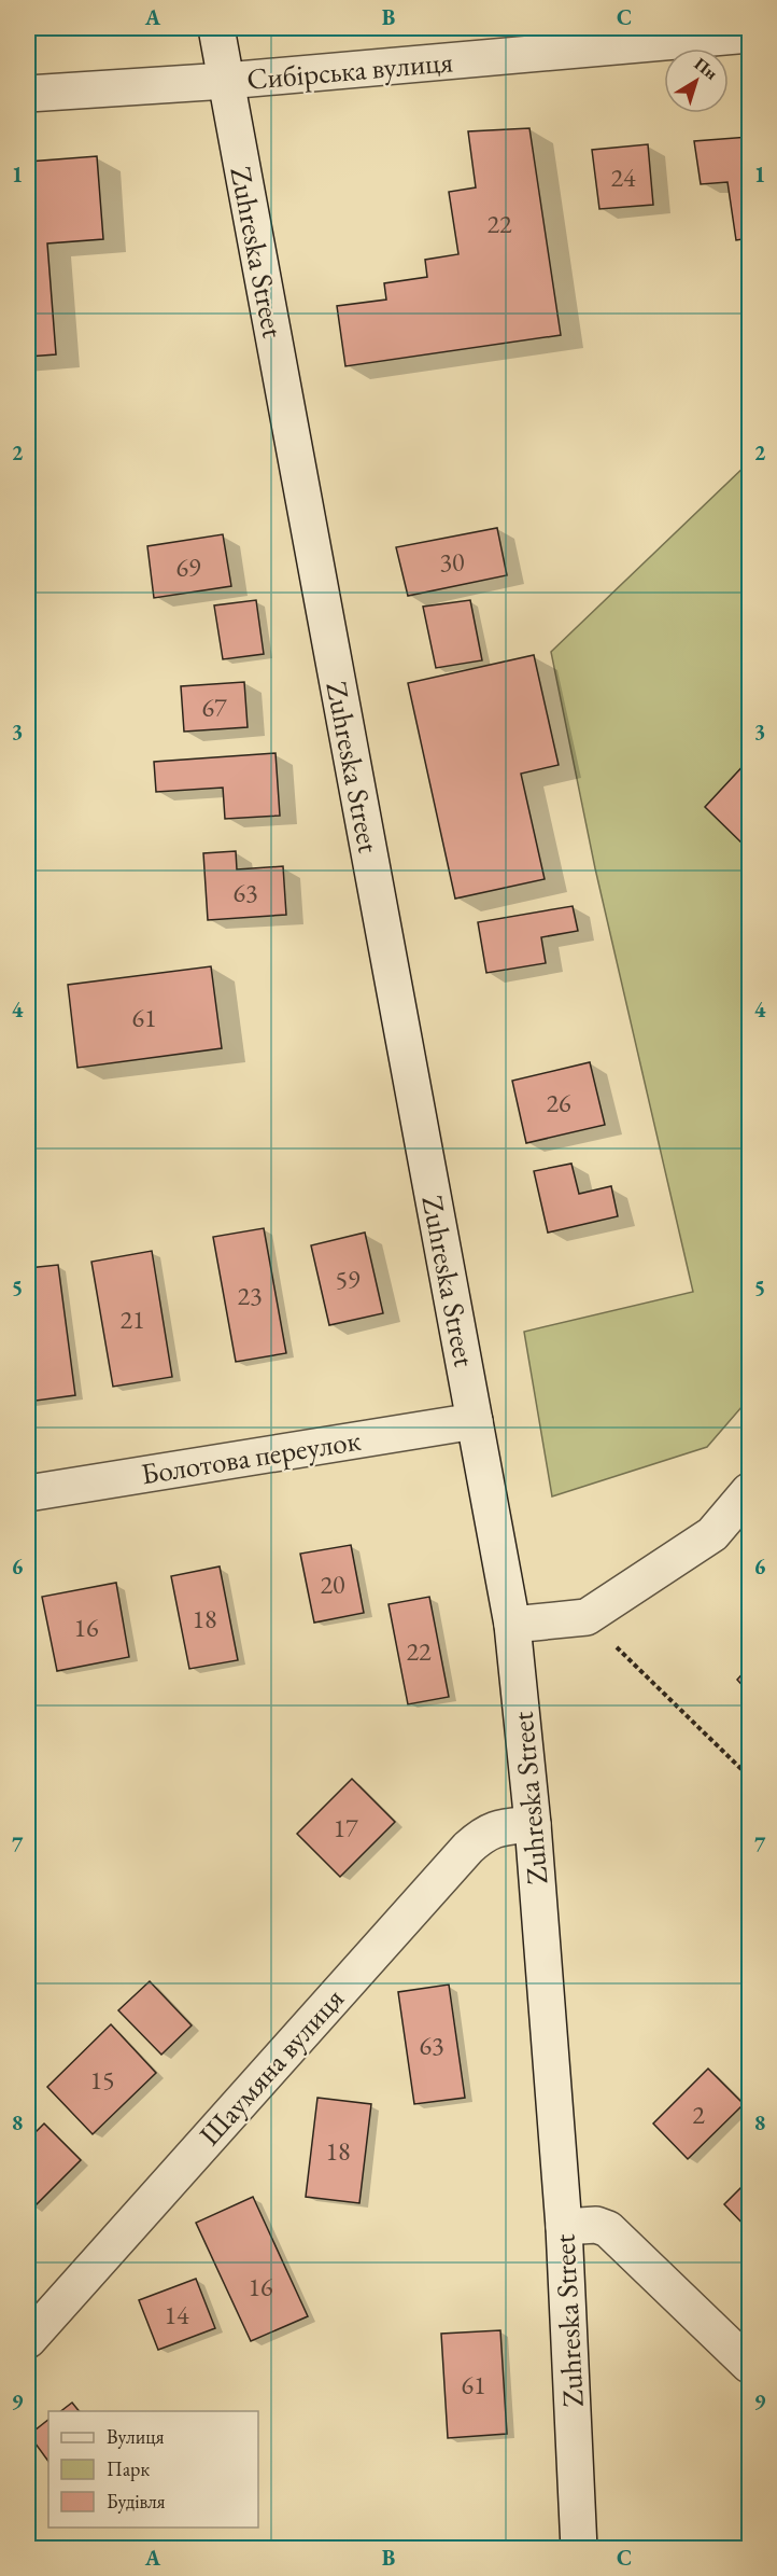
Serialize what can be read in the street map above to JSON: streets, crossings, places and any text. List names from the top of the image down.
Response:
{
  "streets": {
    "street": [
      "Сибірська вулиця",
      "Zuhreska Street",
      "Болотова переулок",
      "Шаумяна вулиця"
    ]
  },
  "crossings": [
    ["Сибірська вулиця", "Zuhreska Street"],
    ["Zuhreska Street", "Болотова переулок"],
    ["Zuhreska Street", "Шаумяна вулиця"]
  ],
  "house_numbers": [
    "24",
    "22",
    "30",
    "69",
    "67",
    "63",
    "61",
    "26",
    "59",
    "23",
    "21",
    "20",
    "18",
    "16",
    "22",
    "17",
    "63",
    "15",
    "2",
    "18",
    "16",
    "14",
    "61"
  ],
  "legend": ["Вулиця", "Парк", "Будівля"],
  "north": "top right",
  "grid": {
    "columns": ["A", "B", "C"],
    "rows": [
      "1",
      "2",
      "3",
      "4",
      "5",
      "6",
      "7",
      "8",
      "9"
    ]
  }
}
